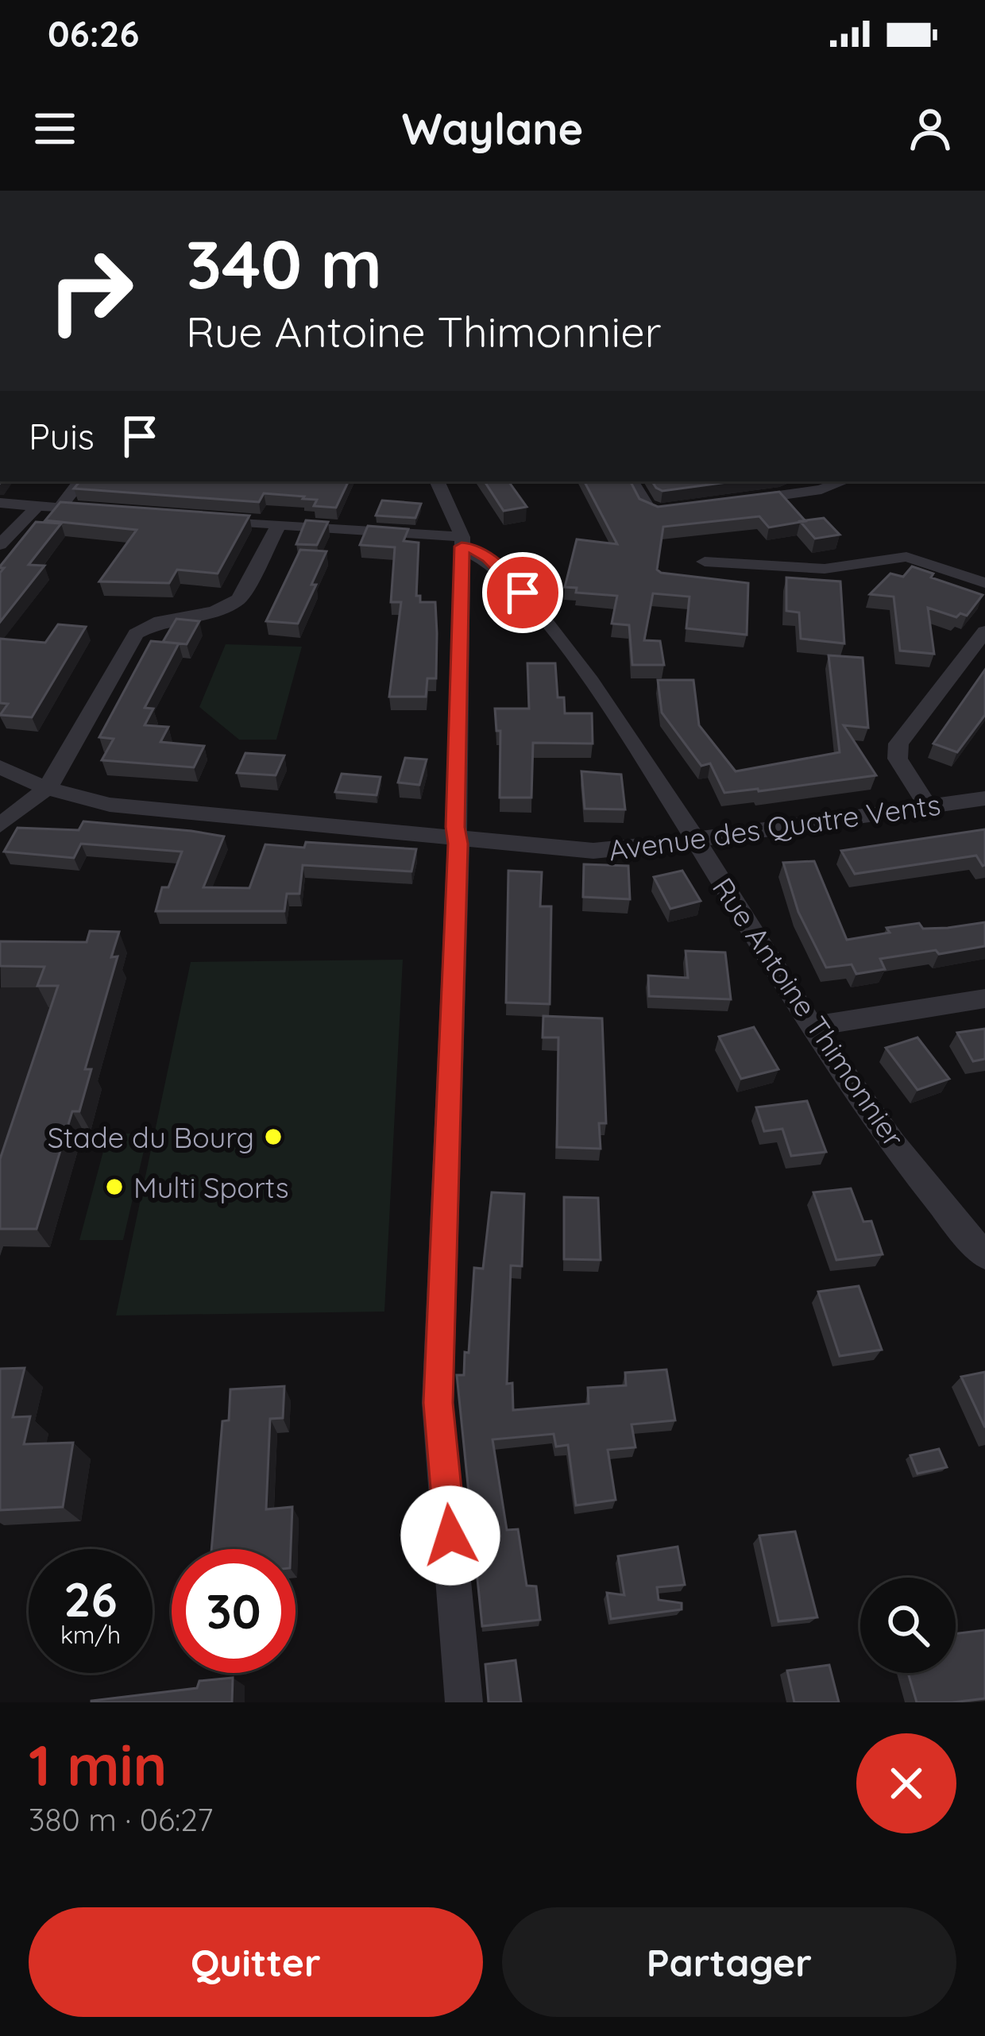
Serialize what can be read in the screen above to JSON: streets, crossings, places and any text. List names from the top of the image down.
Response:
{
  "streets": {
    "street": ["Avenue des Quatre Vents", "Rue Antoine Thimonnier"]
  },
  "crossings": [
    ["Avenue des Quatre Vents", "Rue Antoine Thimonnier"]
  ],
  "places": ["Stade du Bourg", "Multi Sports"],
  "page": {
    "status": "06:26",
    "header": "Waylane",
    "turn": ["340 m", "Rue Antoine Thimonnier"],
    "then": "Puis",
    "speed": "26 km/h",
    "limit": "30",
    "heading": ["1 min", "380 m · 06:27"],
    "buttons": ["Quitter", "Partager"]
  }
}
